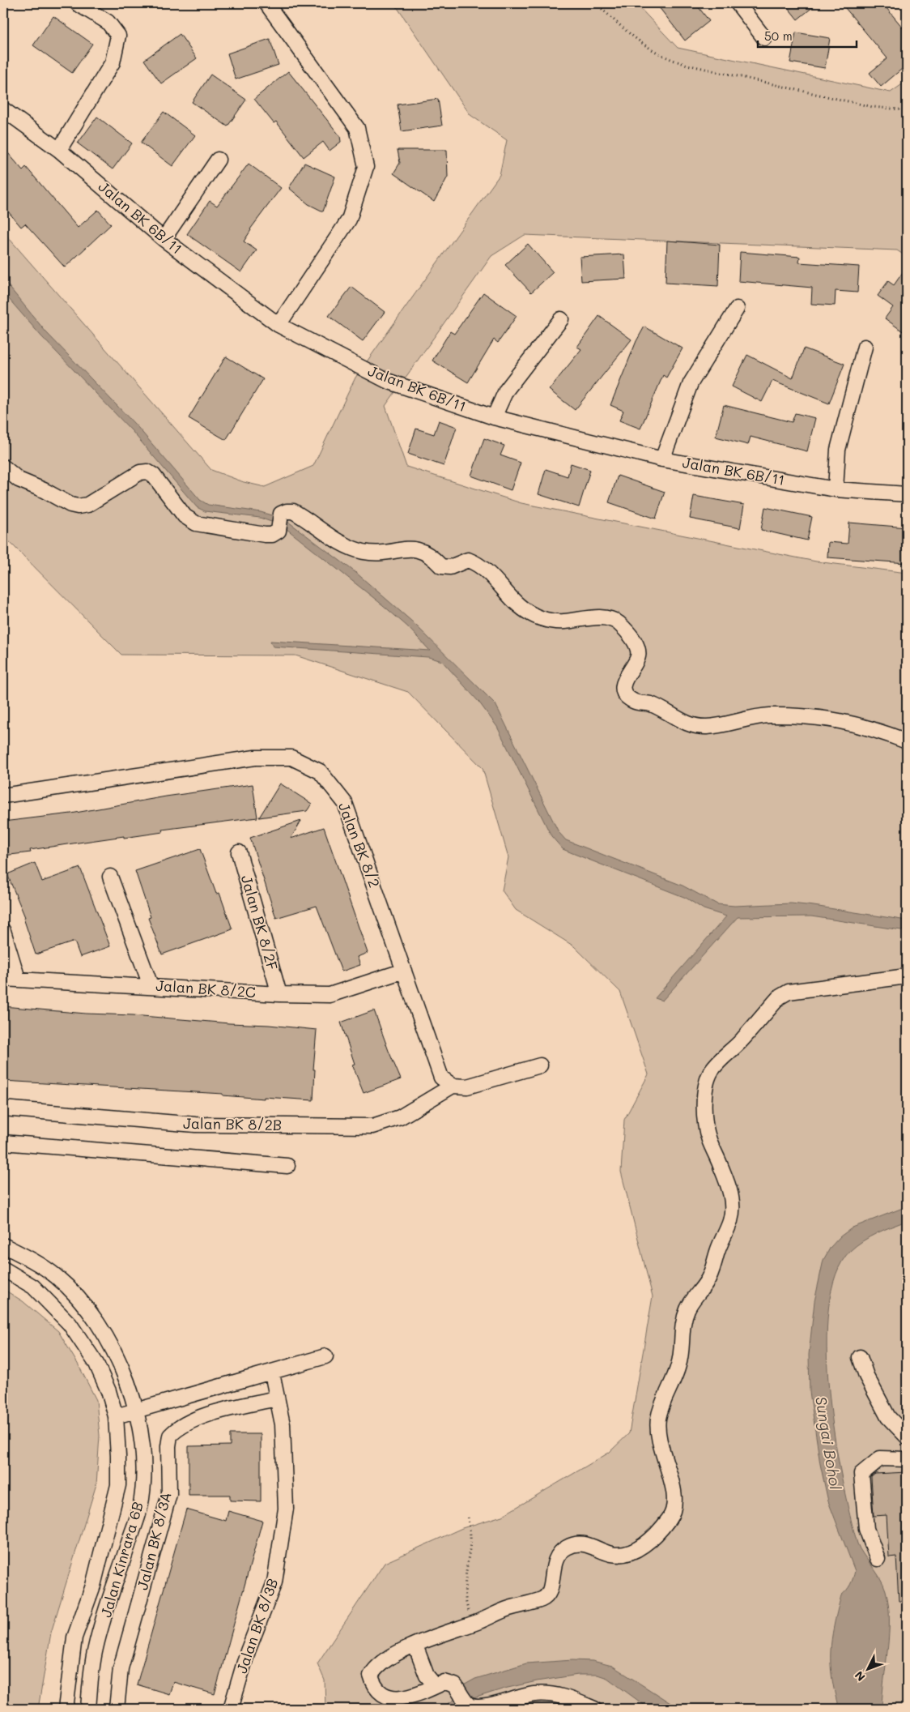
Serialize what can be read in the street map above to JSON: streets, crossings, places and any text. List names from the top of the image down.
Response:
{
  "streets": {
    "street": [
      "Jalan BK 6B/11",
      "Jalan BK 8/2",
      "Jalan BK 8/2F",
      "Jalan BK 8/2C",
      "Jalan BK 8/2B",
      "Jalan BK 8/3A",
      "Jalan Kinrara 6B",
      "Jalan BK 8/3B"
    ]
  },
  "crossings": [
    ["Jalan BK 8/2", "Jalan BK 8/2C"],
    ["Jalan BK 8/2", "Jalan BK 8/2B"],
    ["Jalan BK 8/2F", "Jalan BK 8/2C"],
    ["Jalan BK 8/3A", "Jalan BK 8/3B"]
  ],
  "water": ["Sungai Bohol"],
  "scale_bar": "50 m",
  "north": "bottom left"
}
